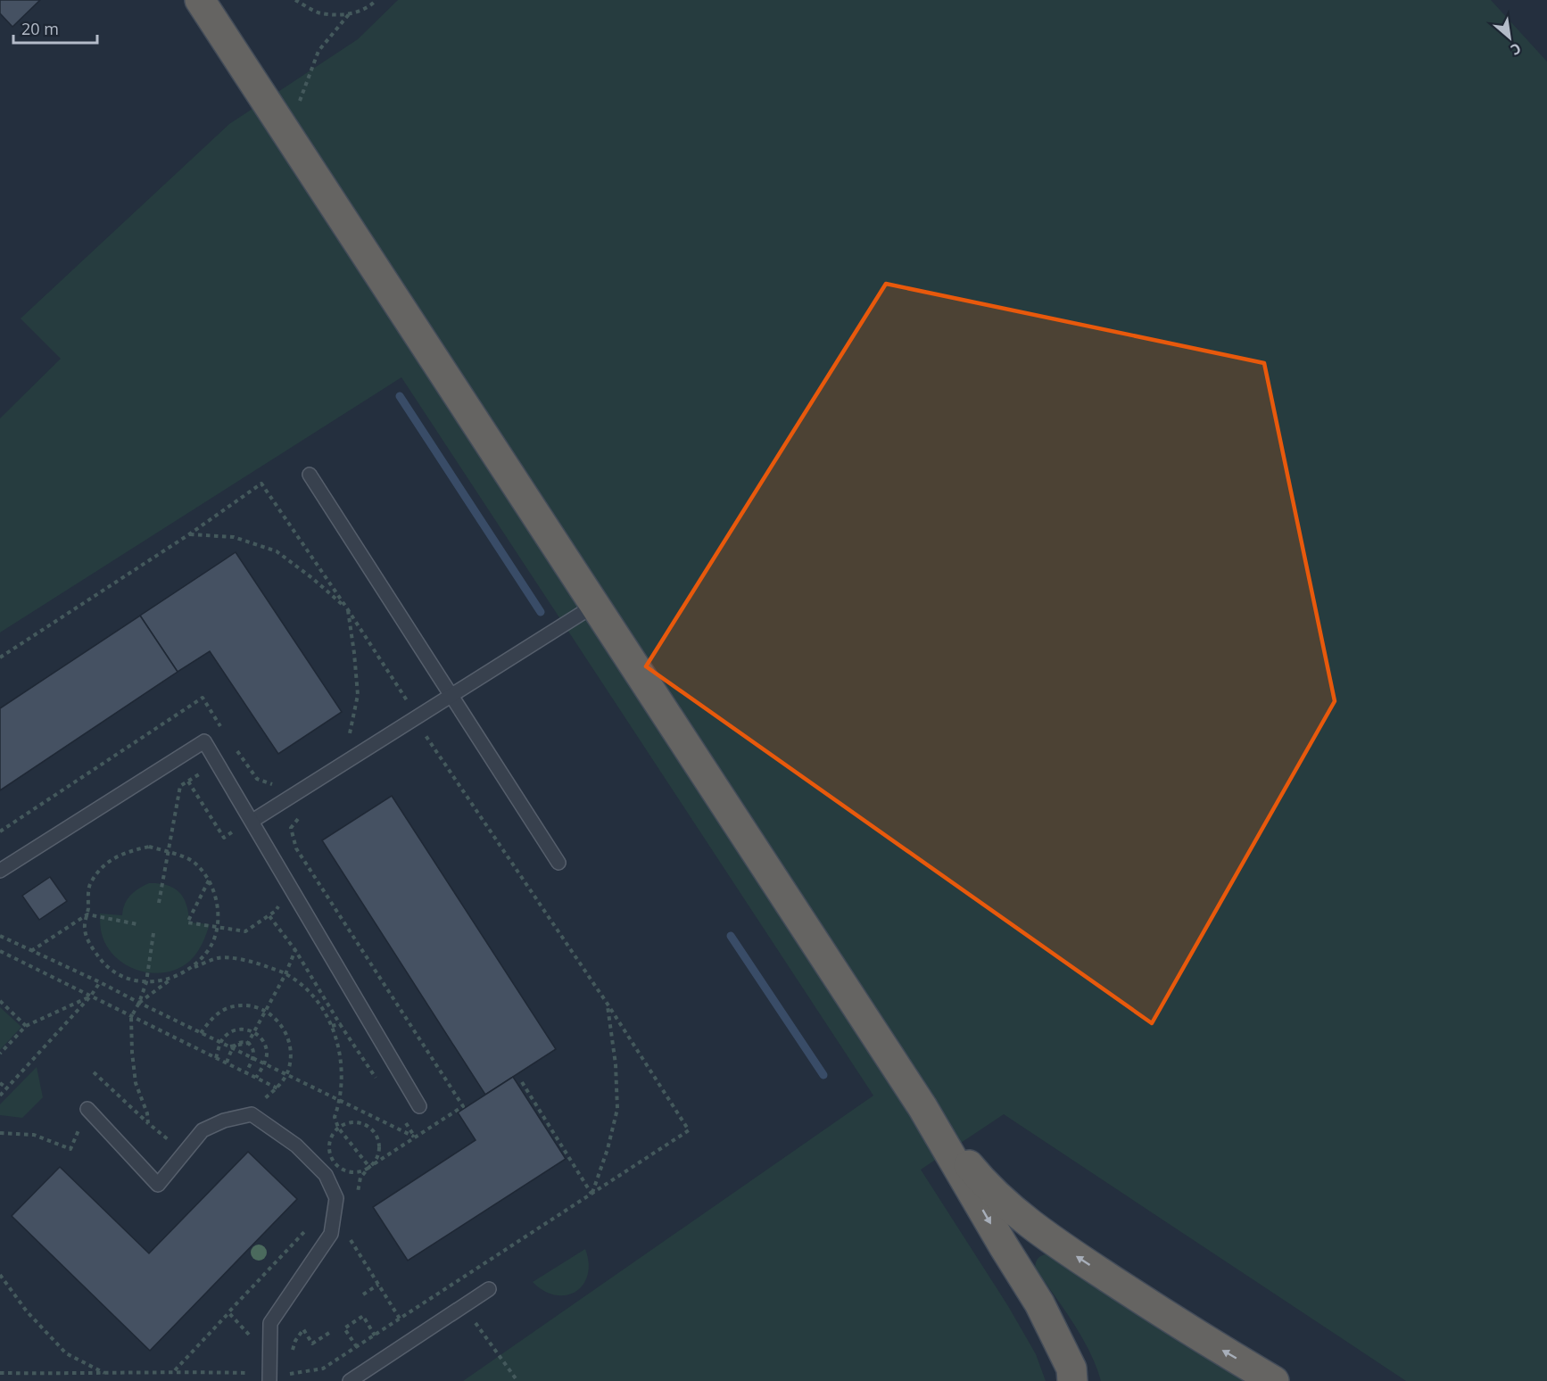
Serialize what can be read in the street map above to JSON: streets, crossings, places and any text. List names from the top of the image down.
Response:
{
  "scale_bar": "20 m",
  "north": "bottom right"
}
